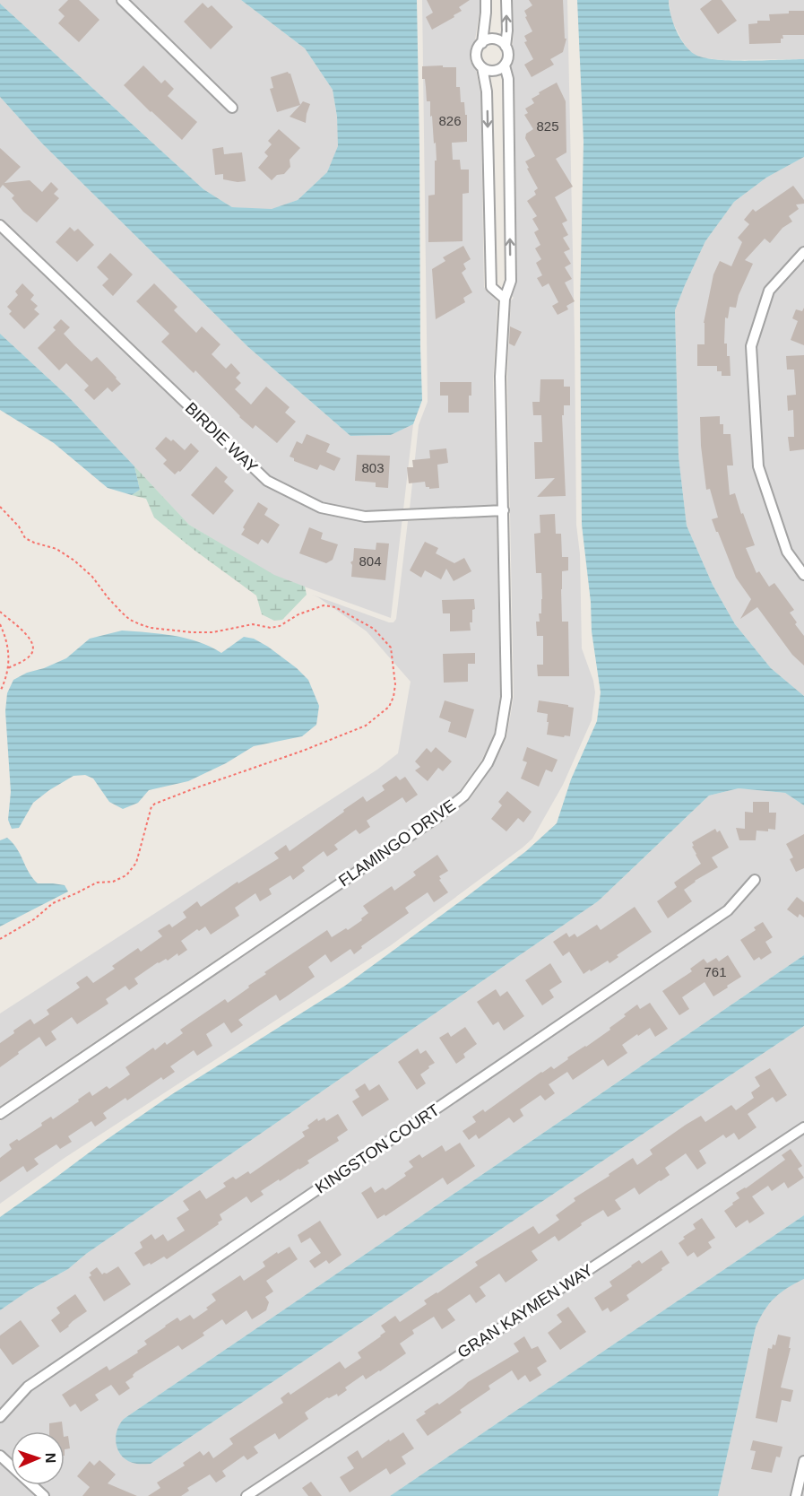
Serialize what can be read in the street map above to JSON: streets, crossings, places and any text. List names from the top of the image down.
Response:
{
  "streets": {
    "street": [
      "BIRDIE WAY",
      "FLAMINGO DRIVE",
      "KINGSTON COURT",
      "GRAN KAYMEN WAY"
    ]
  },
  "crossings": [
    ["BIRDIE WAY", "FLAMINGO DRIVE"]
  ],
  "house_numbers": [
    "826",
    "825",
    "803",
    "804",
    "761"
  ],
  "north": "right"
}
